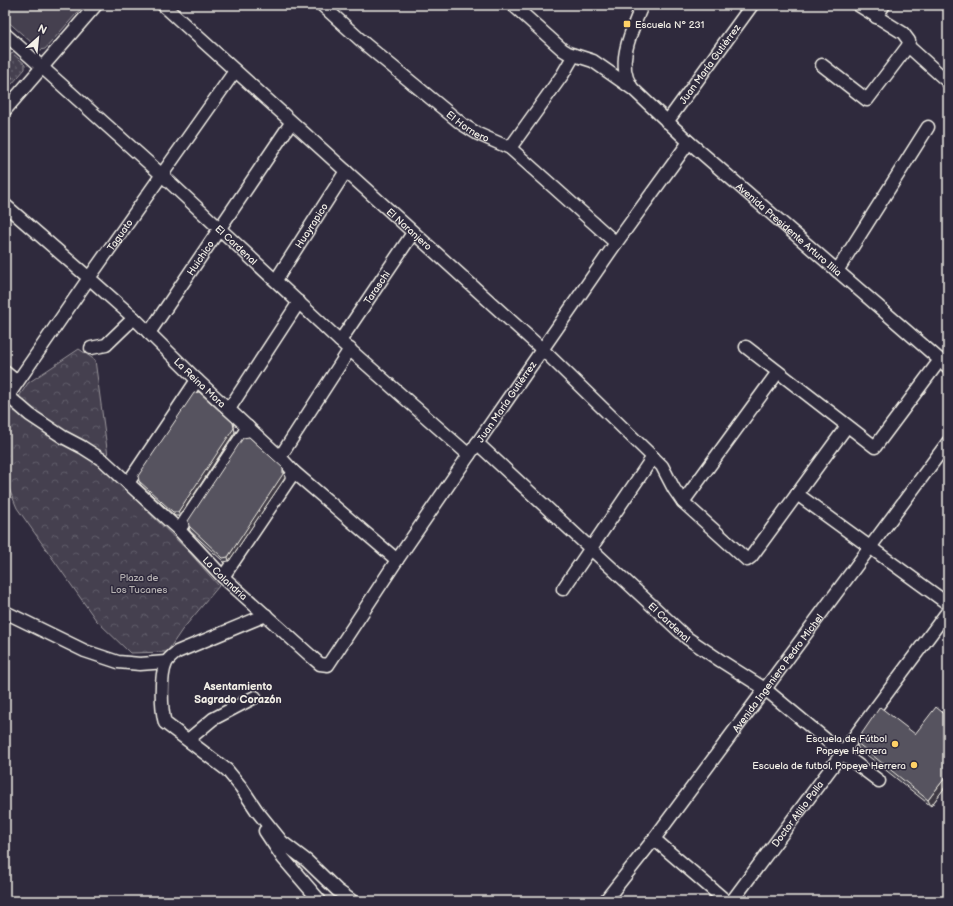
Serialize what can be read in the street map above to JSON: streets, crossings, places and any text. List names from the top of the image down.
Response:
{
  "streets": {
    "street": [
      "Juan María Gutiérrez",
      "El Hornero",
      "Huayrapico",
      "El Naranjero",
      "Avenida Presidente Arturo Illia",
      "Taguato",
      "El Cardenal",
      "Huichico",
      "Taraschi",
      "La Reina Mora",
      "La Calandria",
      "Avenida Ingeniero Pedro Michel",
      "Doctor Atilio Palla"
    ]
  },
  "crossings": [
    ["Juan María Gutiérrez", "El Hornero"],
    ["Juan María Gutiérrez", "El Naranjero"],
    ["Juan María Gutiérrez", "Avenida Presidente Arturo Illia"],
    ["Juan María Gutiérrez", "El Cardenal"],
    ["Juan María Gutiérrez", "La Reina Mora"],
    ["Juan María Gutiérrez", "La Calandria"],
    ["Huayrapico", "El Naranjero"],
    ["Huayrapico", "El Cardenal"],
    ["El Naranjero", "Taguato"],
    ["El Naranjero", "Huichico"],
    ["El Naranjero", "Taraschi"],
    ["Taguato", "El Cardenal"],
    ["Taguato", "La Reina Mora"],
    ["Taguato", "La Calandria"],
    ["El Cardenal", "Huichico"],
    ["El Cardenal", "Taraschi"],
    ["El Cardenal", "Avenida Ingeniero Pedro Michel"],
    ["El Cardenal", "Doctor Atilio Palla"],
    ["Huichico", "La Reina Mora"]
  ],
  "districts": ["Asentamiento Sagrado Corazón"],
  "parks": ["Plaza de Los Tucanes"],
  "places": {
    "transit": ["Escuela N° 231"],
    "other": ["Escuela de Fútbol Popeye Herrera", "Escuela de futbol, Popeye Herrera"]
  },
  "north": "top right"
}
